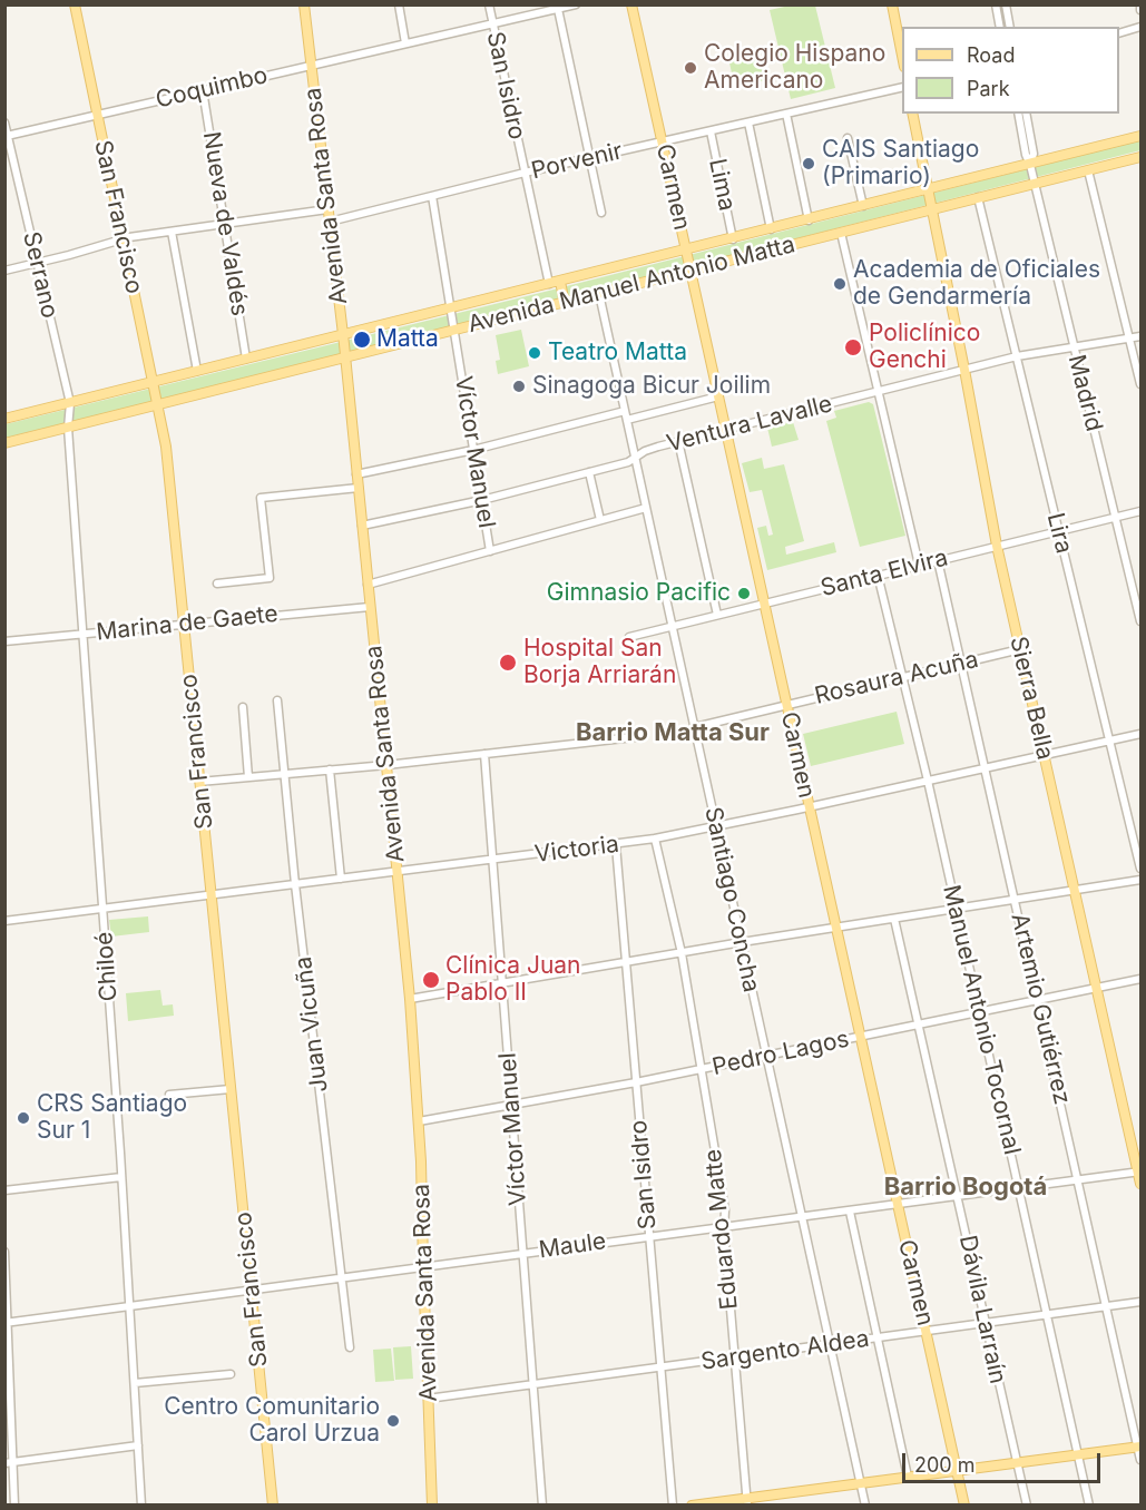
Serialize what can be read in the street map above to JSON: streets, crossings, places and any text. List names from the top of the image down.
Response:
{
  "streets": {
    "main road": [
      "Carmen",
      "Avenida Santa Rosa",
      "San Francisco",
      "Avenida Manuel Antonio Matta",
      "Sierra Bella"
    ],
    "street": [
      "San Isidro",
      "Coquimbo",
      "Porvenir",
      "Lima",
      "Nueva de Valdés",
      "Serrano",
      "Madrid",
      "Ventura Lavalle",
      "Víctor Manuel",
      "Lira",
      "Santa Elvira",
      "Marina de Gaete",
      "Rosaura Acuña",
      "Victoria",
      "Santiago Concha",
      "Chiloé",
      "Artemio Gutiérrez",
      "Manuel Antonio Tocornal",
      "Juan Vicuña",
      "Pedro Lagos",
      "Eduardo Matte",
      "Maule",
      "Dávila Larraín",
      "Sargento Aldea"
    ]
  },
  "crossings": [
    ["San Isidro", "Coquimbo"],
    ["San Isidro", "Porvenir"],
    ["San Isidro", "Avenida Manuel Antonio Matta"],
    ["San Isidro", "Victoria"],
    ["San Isidro", "Pedro Lagos"],
    ["San Isidro", "Maule"],
    ["San Isidro", "Sargento Aldea"],
    ["Coquimbo", "Avenida Santa Rosa"],
    ["Coquimbo", "San Francisco"],
    ["Coquimbo", "Nueva de Valdés"],
    ["Coquimbo", "Serrano"],
    ["Porvenir", "Lima"],
    ["Porvenir", "Carmen"],
    ["Porvenir", "Avenida Santa Rosa"],
    ["Porvenir", "Víctor Manuel"],
    ["Lima", "Avenida Manuel Antonio Matta"],
    ["Carmen", "Avenida Manuel Antonio Matta"],
    ["Carmen", "Ventura Lavalle"],
    ["Carmen", "Santa Elvira"],
    ["Carmen", "Rosaura Acuña"],
    ["Carmen", "Victoria"],
    ["Carmen", "Pedro Lagos"],
    ["Carmen", "Maule"],
    ["Carmen", "Sargento Aldea"],
    ["Avenida Santa Rosa", "Avenida Manuel Antonio Matta"],
    ["Avenida Santa Rosa", "Ventura Lavalle"],
    ["Avenida Santa Rosa", "Marina de Gaete"],
    ["Avenida Santa Rosa", "Victoria"],
    ["Avenida Santa Rosa", "Pedro Lagos"],
    ["Avenida Santa Rosa", "Maule"],
    ["Avenida Santa Rosa", "Sargento Aldea"],
    ["San Francisco", "Avenida Manuel Antonio Matta"],
    ["San Francisco", "Marina de Gaete"],
    ["San Francisco", "Victoria"],
    ["San Francisco", "Maule"],
    ["Nueva de Valdés", "Avenida Manuel Antonio Matta"],
    ["Serrano", "Avenida Manuel Antonio Matta"],
    ["Serrano", "Chiloé"],
    ["Avenida Manuel Antonio Matta", "Madrid"],
    ["Avenida Manuel Antonio Matta", "Víctor Manuel"],
    ["Avenida Manuel Antonio Matta", "Lira"],
    ["Avenida Manuel Antonio Matta", "Sierra Bella"],
    ["Avenida Manuel Antonio Matta", "Santiago Concha"],
    ["Avenida Manuel Antonio Matta", "Chiloé"],
    ["Madrid", "Ventura Lavalle"],
    ["Madrid", "Santa Elvira"],
    ["Ventura Lavalle", "Víctor Manuel"],
    ["Ventura Lavalle", "Lira"],
    ["Ventura Lavalle", "Sierra Bella"],
    ["Ventura Lavalle", "Santiago Concha"],
    ["Víctor Manuel", "Victoria"],
    ["Víctor Manuel", "Pedro Lagos"],
    ["Víctor Manuel", "Maule"],
    ["Víctor Manuel", "Sargento Aldea"],
    ["Lira", "Santa Elvira"],
    ["Lira", "Victoria"],
    ["Santa Elvira", "Sierra Bella"],
    ["Santa Elvira", "Santiago Concha"],
    ["Santa Elvira", "Artemio Gutiérrez"],
    ["Santa Elvira", "Manuel Antonio Tocornal"],
    ["Marina de Gaete", "Chiloé"],
    ["Rosaura Acuña", "Sierra Bella"],
    ["Rosaura Acuña", "Santiago Concha"],
    ["Rosaura Acuña", "Artemio Gutiérrez"],
    ["Rosaura Acuña", "Manuel Antonio Tocornal"],
    ["Sierra Bella", "Victoria"],
    ["Sierra Bella", "Pedro Lagos"],
    ["Sierra Bella", "Maule"],
    ["Victoria", "Santiago Concha"],
    ["Victoria", "Chiloé"],
    ["Victoria", "Artemio Gutiérrez"],
    ["Victoria", "Manuel Antonio Tocornal"],
    ["Victoria", "Juan Vicuña"],
    ["Victoria", "Eduardo Matte"],
    ["Santiago Concha", "Pedro Lagos"],
    ["Santiago Concha", "Maule"],
    ["Santiago Concha", "Sargento Aldea"],
    ["Chiloé", "Maule"],
    ["Artemio Gutiérrez", "Pedro Lagos"],
    ["Artemio Gutiérrez", "Maule"],
    ["Artemio Gutiérrez", "Sargento Aldea"],
    ["Manuel Antonio Tocornal", "Pedro Lagos"],
    ["Manuel Antonio Tocornal", "Maule"],
    ["Manuel Antonio Tocornal", "Sargento Aldea"],
    ["Juan Vicuña", "Maule"],
    ["Pedro Lagos", "Eduardo Matte"],
    ["Pedro Lagos", "Dávila Larraín"],
    ["Eduardo Matte", "Maule"],
    ["Eduardo Matte", "Sargento Aldea"],
    ["Maule", "Dávila Larraín"],
    ["Dávila Larraín", "Sargento Aldea"]
  ],
  "districts": ["Barrio Matta Sur", "Barrio Bogotá"],
  "places": [
    "Colegio Hispano Americano",
    "CAIS Santiago (Primario)",
    "Academia de Oficiales de Gendarmería",
    "Matta",
    "Policlínico Genchi",
    "Teatro Matta",
    "Sinagoga Bicur Joilim",
    "Gimnasio Pacific",
    "Hospital San Borja Arriarán",
    "Clínica Juan Pablo II",
    "CRS Santiago Sur 1",
    "Centro Comunitario Carol Urzua"
  ],
  "legend": ["Road", "Park"],
  "scale_bar": "200 m"
}
